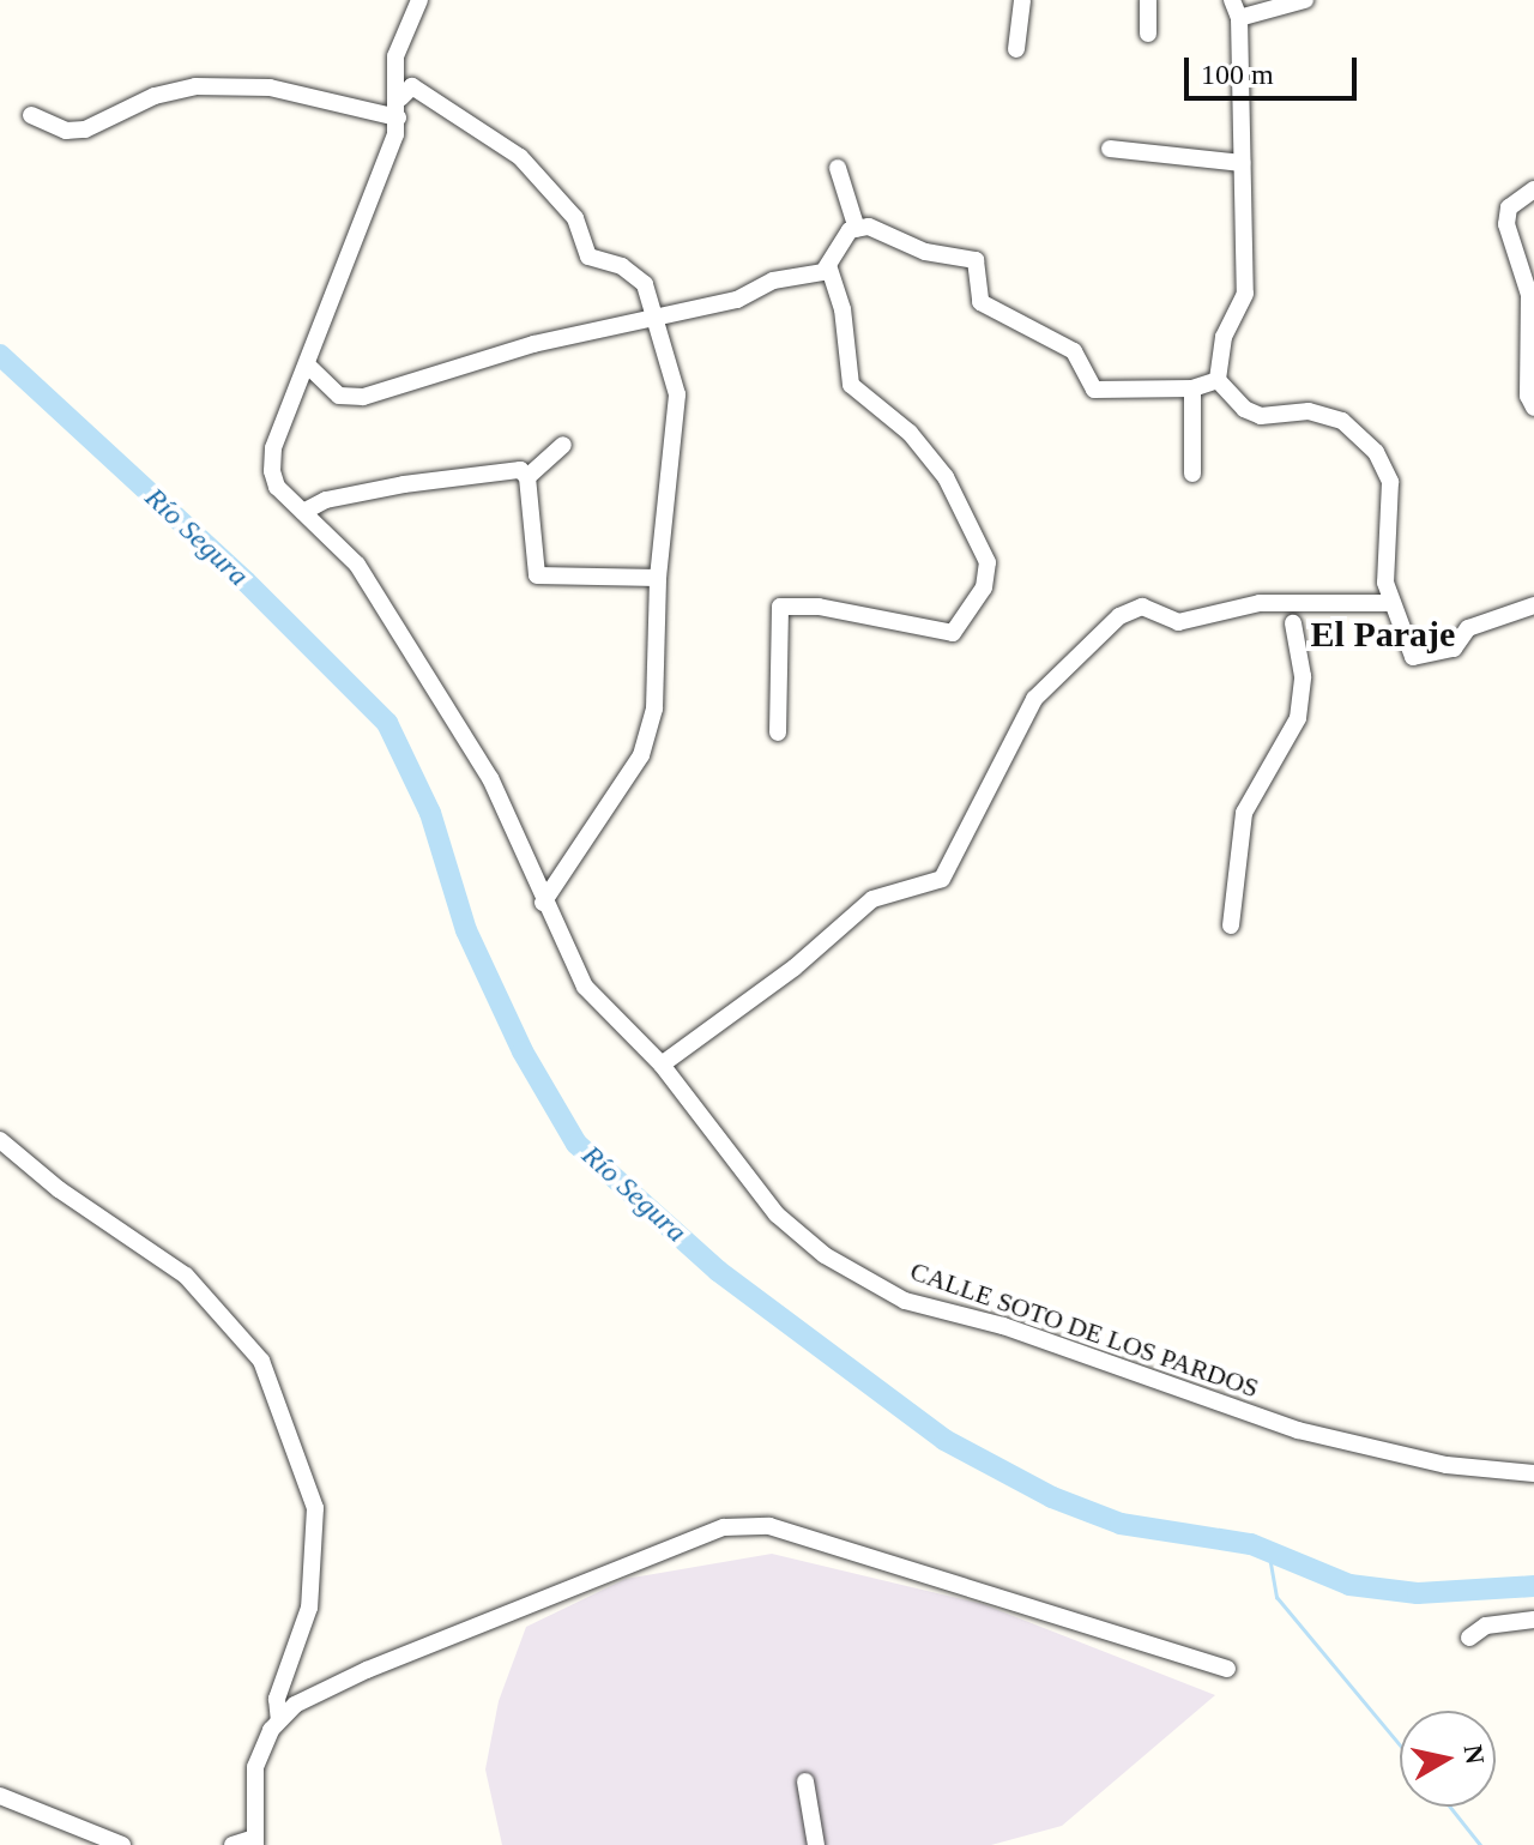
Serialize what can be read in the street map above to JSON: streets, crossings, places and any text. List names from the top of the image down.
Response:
{
  "streets": {
    "street": ["CALLE SOTO DE LOS PARDOS"]
  },
  "districts": ["El Paraje"],
  "water": ["Río Segura"],
  "scale_bar": "100 m",
  "north": "right"
}
